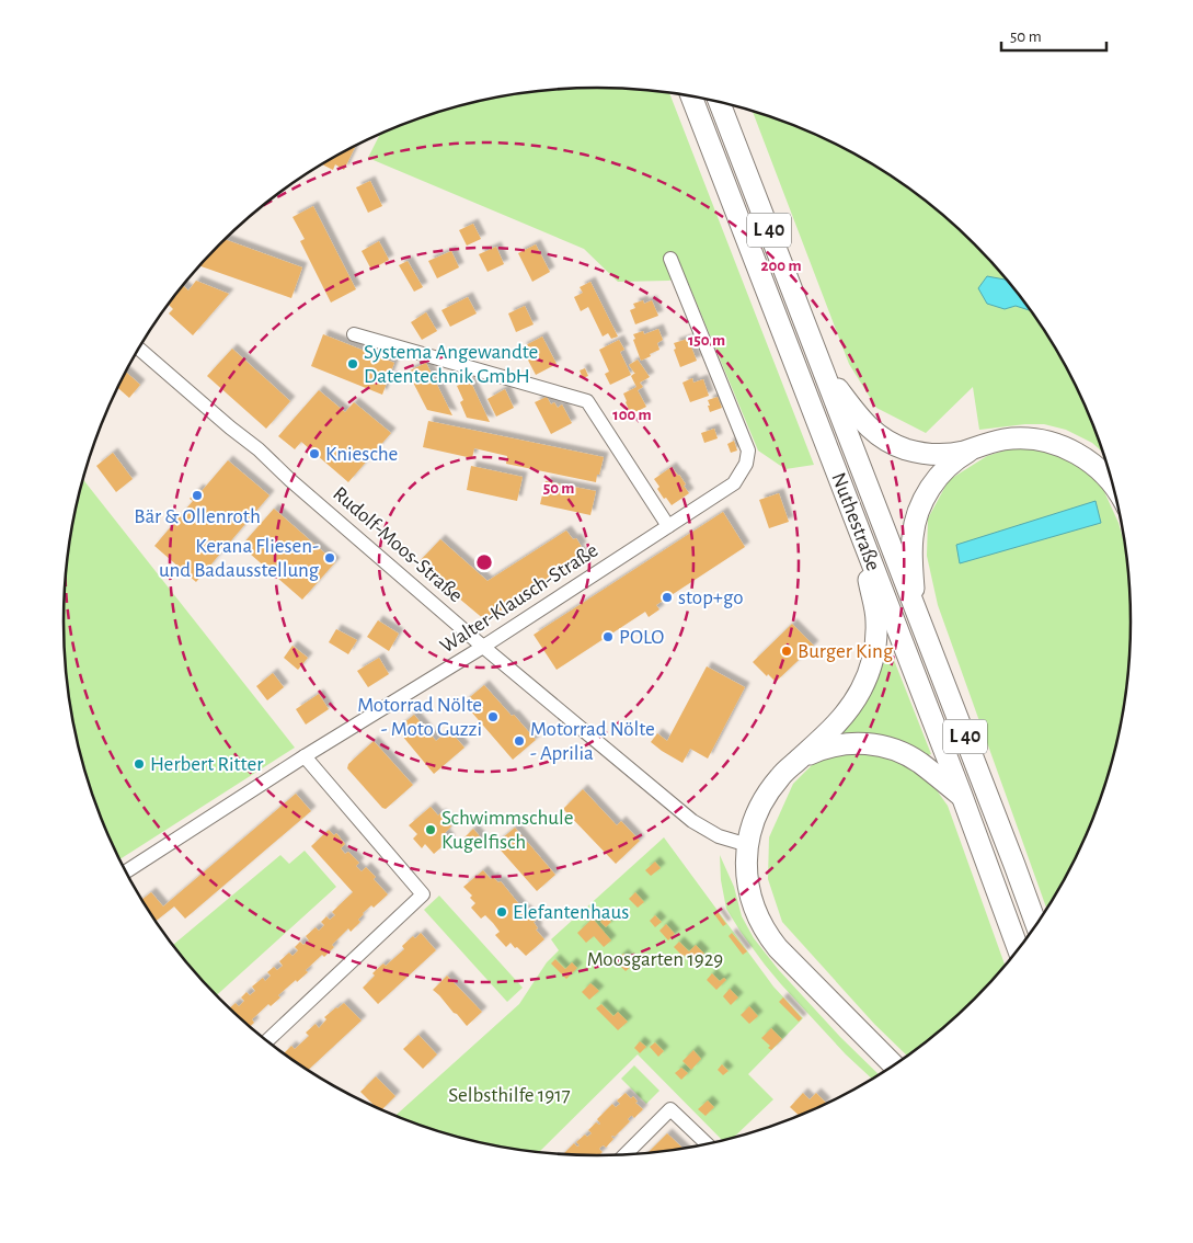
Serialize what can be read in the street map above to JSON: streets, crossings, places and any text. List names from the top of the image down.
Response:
{
  "streets": {
    "highway": ["L 40", "Nuthestraße"],
    "street": ["Rudolf-Moos-Straße", "Walter-Klausch-Straße"]
  },
  "crossings": [
    ["Rudolf-Moos-Straße", "Walter-Klausch-Straße"]
  ],
  "parks": ["Moosgarten 1929", "Selbsthilfe 1917"],
  "places": [
    "Systema Angewandte Datentechnik GmbH",
    "Kniesche",
    "Bär & Ollenroth",
    "Kerana Fliesen- und Badausstellung",
    "stop+go",
    "POLO",
    "Burger King",
    "Motorrad Nölte - Moto Guzzi",
    "Motorrad Nölte - Aprilia",
    "Herbert Ritter",
    "Schwimmschule Kugelfisch",
    "Elefantenhaus"
  ],
  "scale_bar": "50 m",
  "rings": [
    "200 m",
    "150 m",
    "100 m",
    "50 m"
  ]
}
